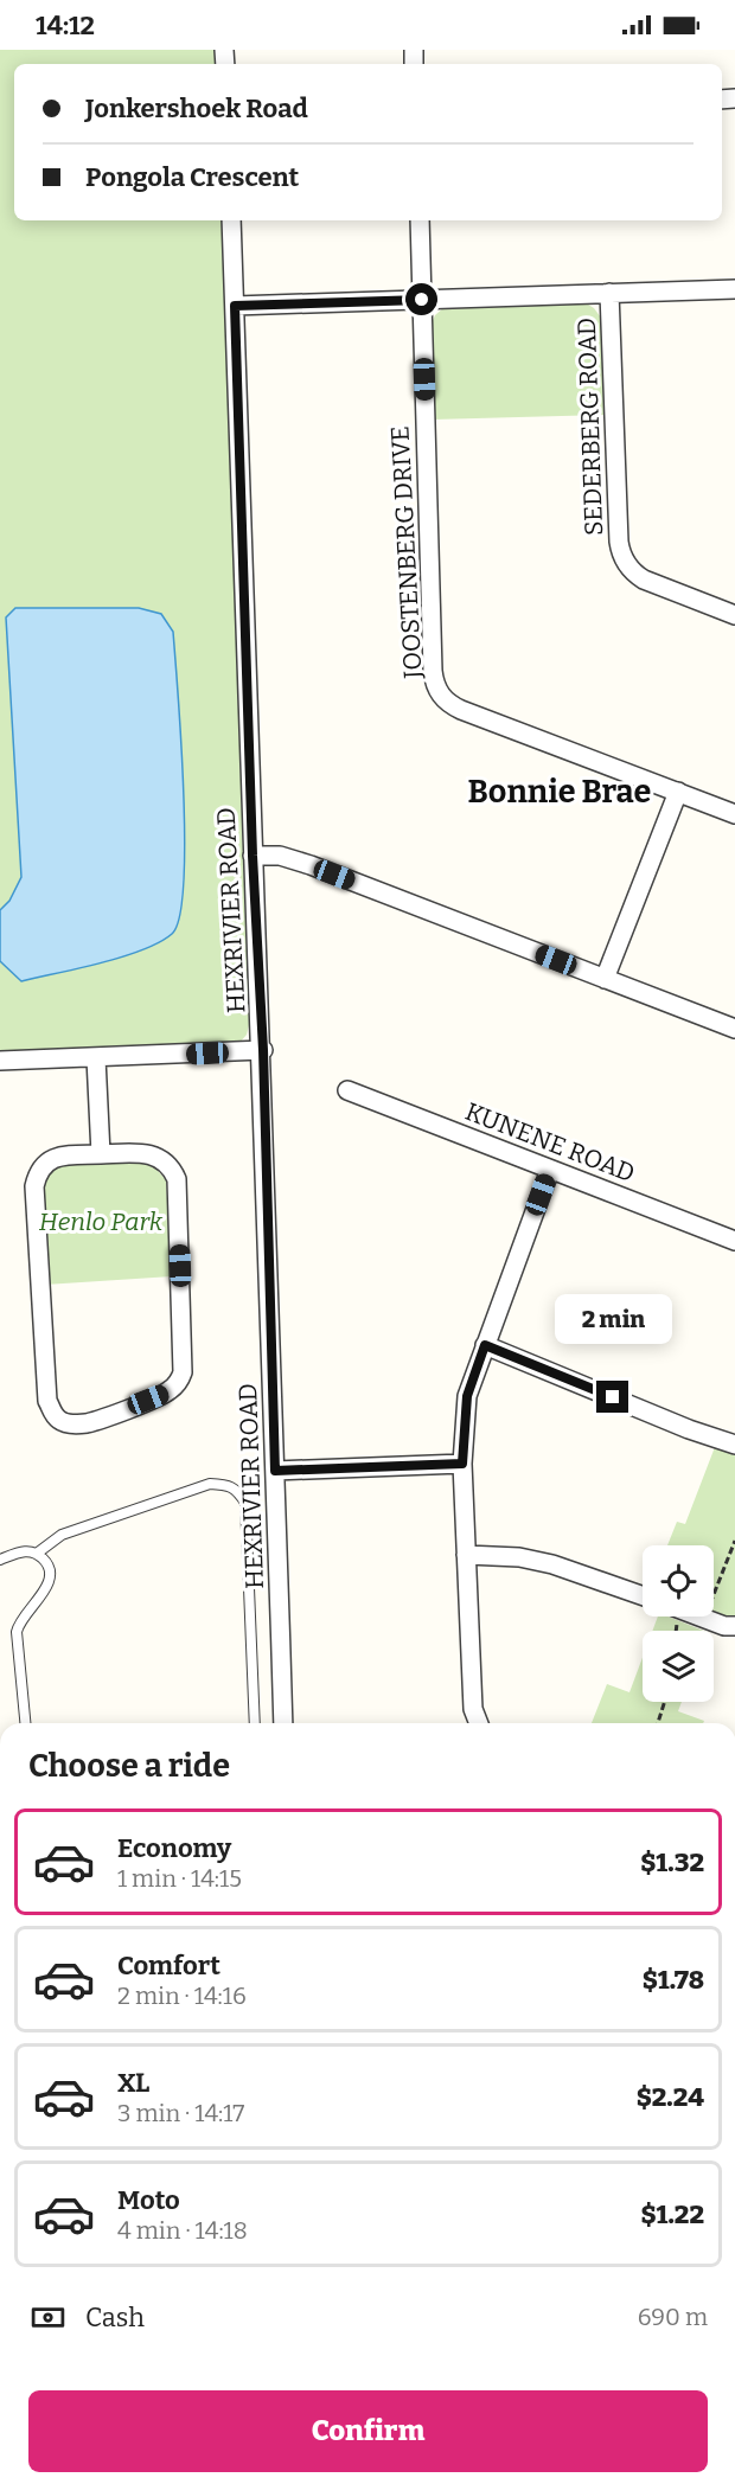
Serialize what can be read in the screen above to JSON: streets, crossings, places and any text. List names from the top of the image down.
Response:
{
  "streets": {
    "street": [
      "SEDERBERG ROAD",
      "JOOSTENBERG DRIVE",
      "HEXRIVIER ROAD",
      "KUNENE ROAD"
    ]
  },
  "districts": ["Bonnie Brae"],
  "parks": ["Henlo Park"],
  "page": {
    "status": "14:12",
    "banner": ["Jonkershoek Road", "Pongola Crescent"],
    "bubble": "2 min",
    "heading": "Choose a ride",
    "list": [
      {
        "name": "Economy",
        "note": "1 min · 14:15",
        "value": "$1.32"
      },
      {
        "name": "Comfort",
        "note": "2 min · 14:16",
        "value": "$1.78"
      },
      {
        "name": "XL",
        "note": "3 min · 14:17",
        "value": "$2.24"
      },
      {
        "name": "Moto",
        "note": "4 min · 14:18",
        "value": "$1.22"
      }
    ],
    "pay": ["Cash", "690 m"],
    "buttons": "Confirm"
  }
}
